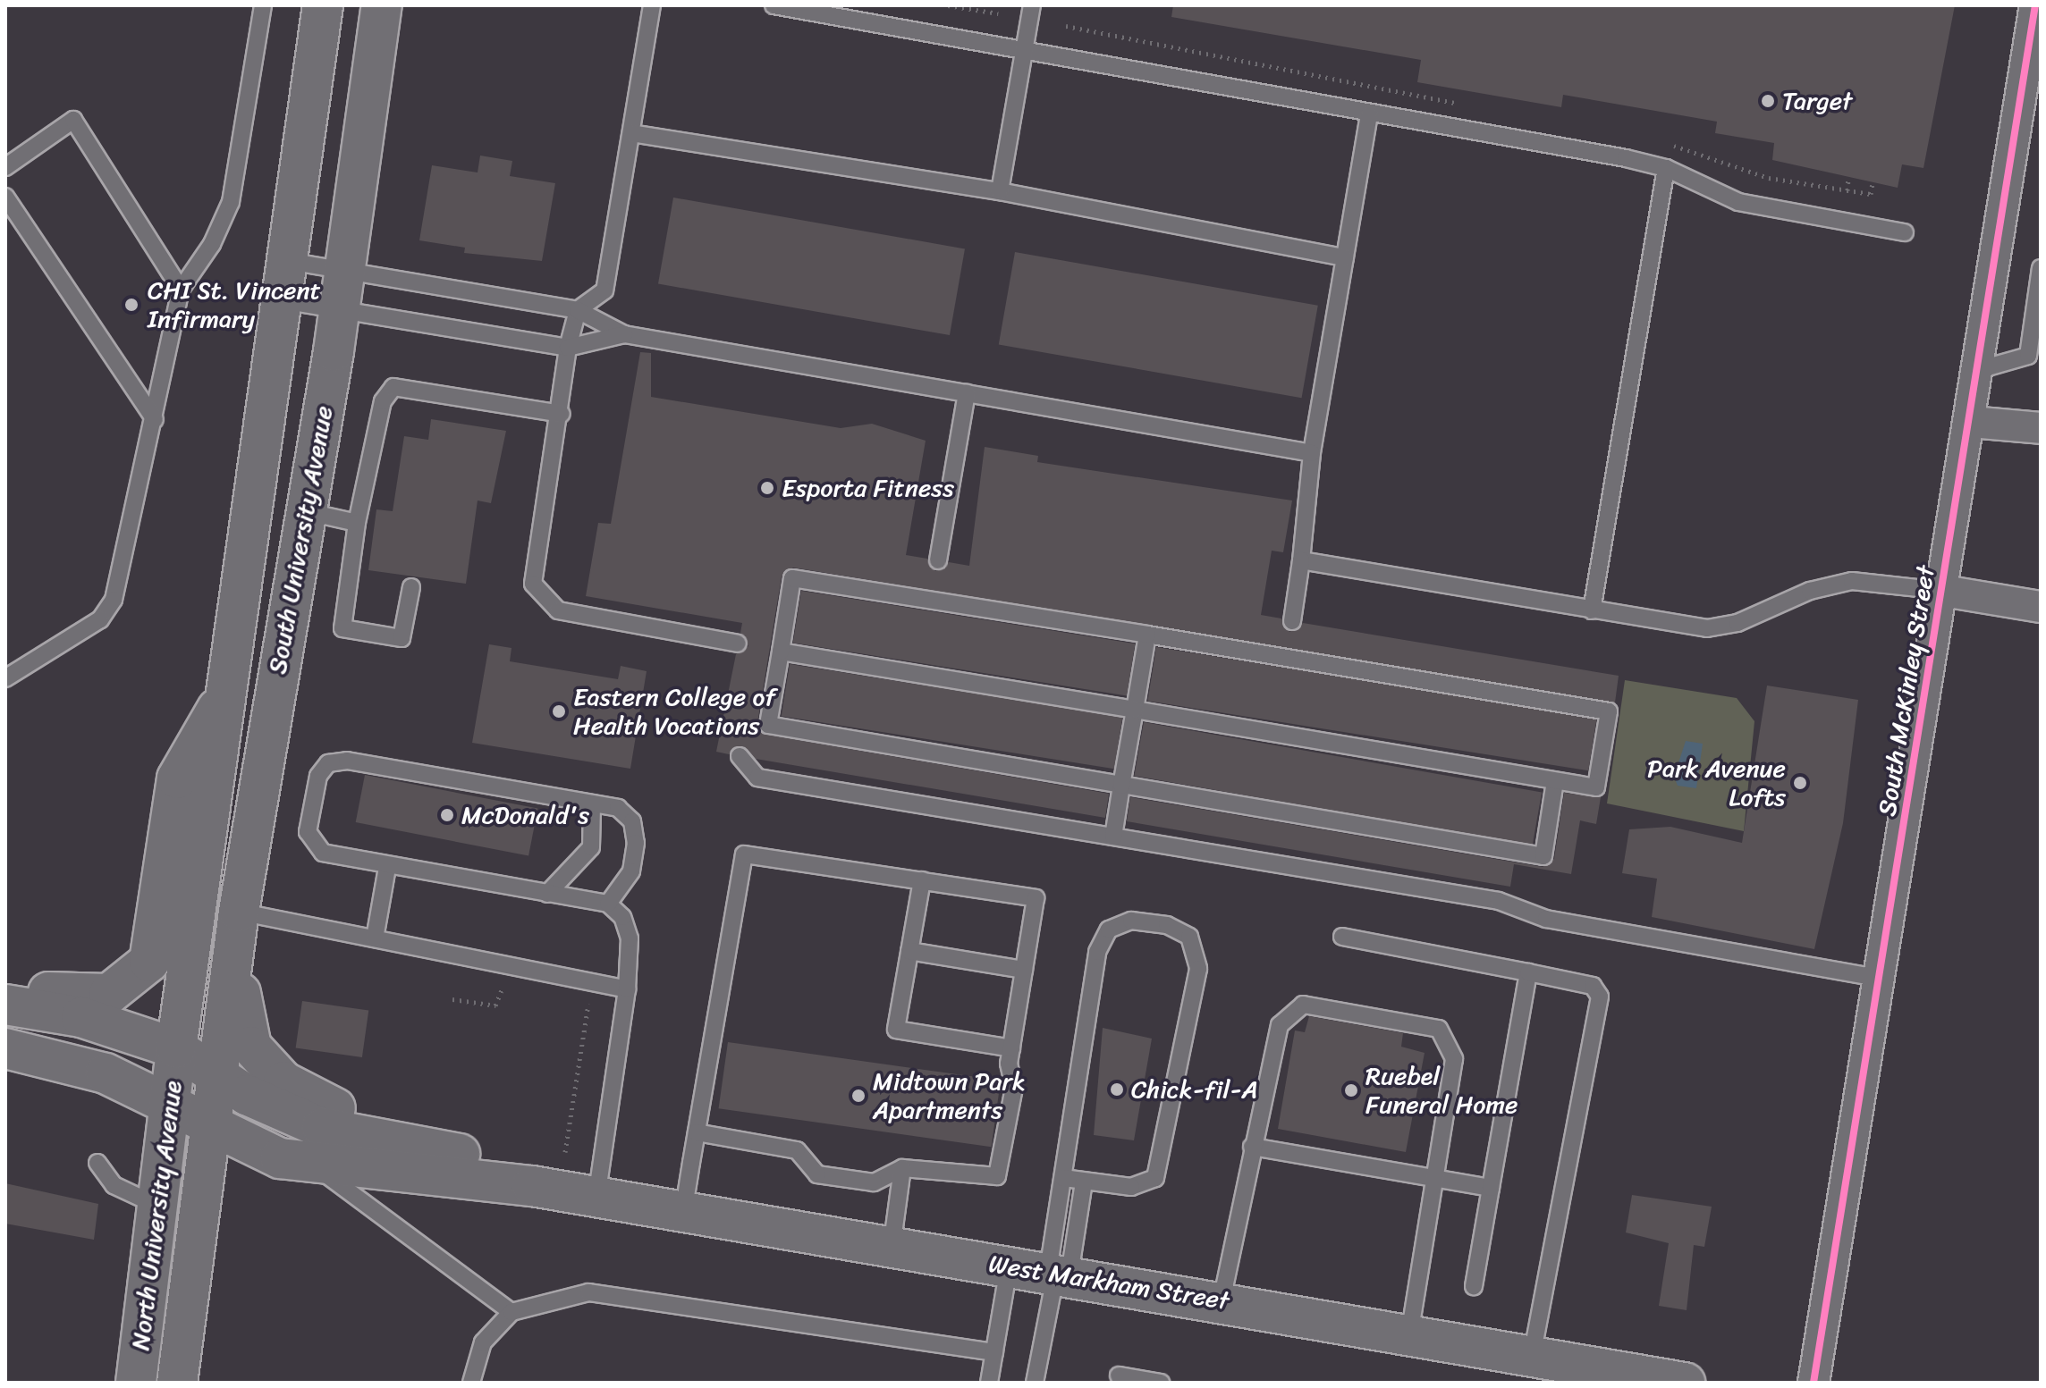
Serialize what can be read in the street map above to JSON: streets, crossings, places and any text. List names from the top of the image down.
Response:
{
  "streets": {
    "main road": ["South University Avenue", "North University Avenue", "West Markham Street"],
    "street": ["South McKinley Street"]
  },
  "crossings": [
    ["South University Avenue", "North University Avenue"],
    ["South University Avenue", "West Markham Street"],
    ["North University Avenue", "West Markham Street"]
  ],
  "places": [
    "Target",
    "CHI St. Vincent Infirmary",
    "Esporta Fitness",
    "Eastern College of Health Vocations",
    "Park Avenue Lofts",
    "McDonald's",
    "Chick-fil-A",
    "Ruebel Funeral Home",
    "Midtown Park Apartments"
  ]
}
